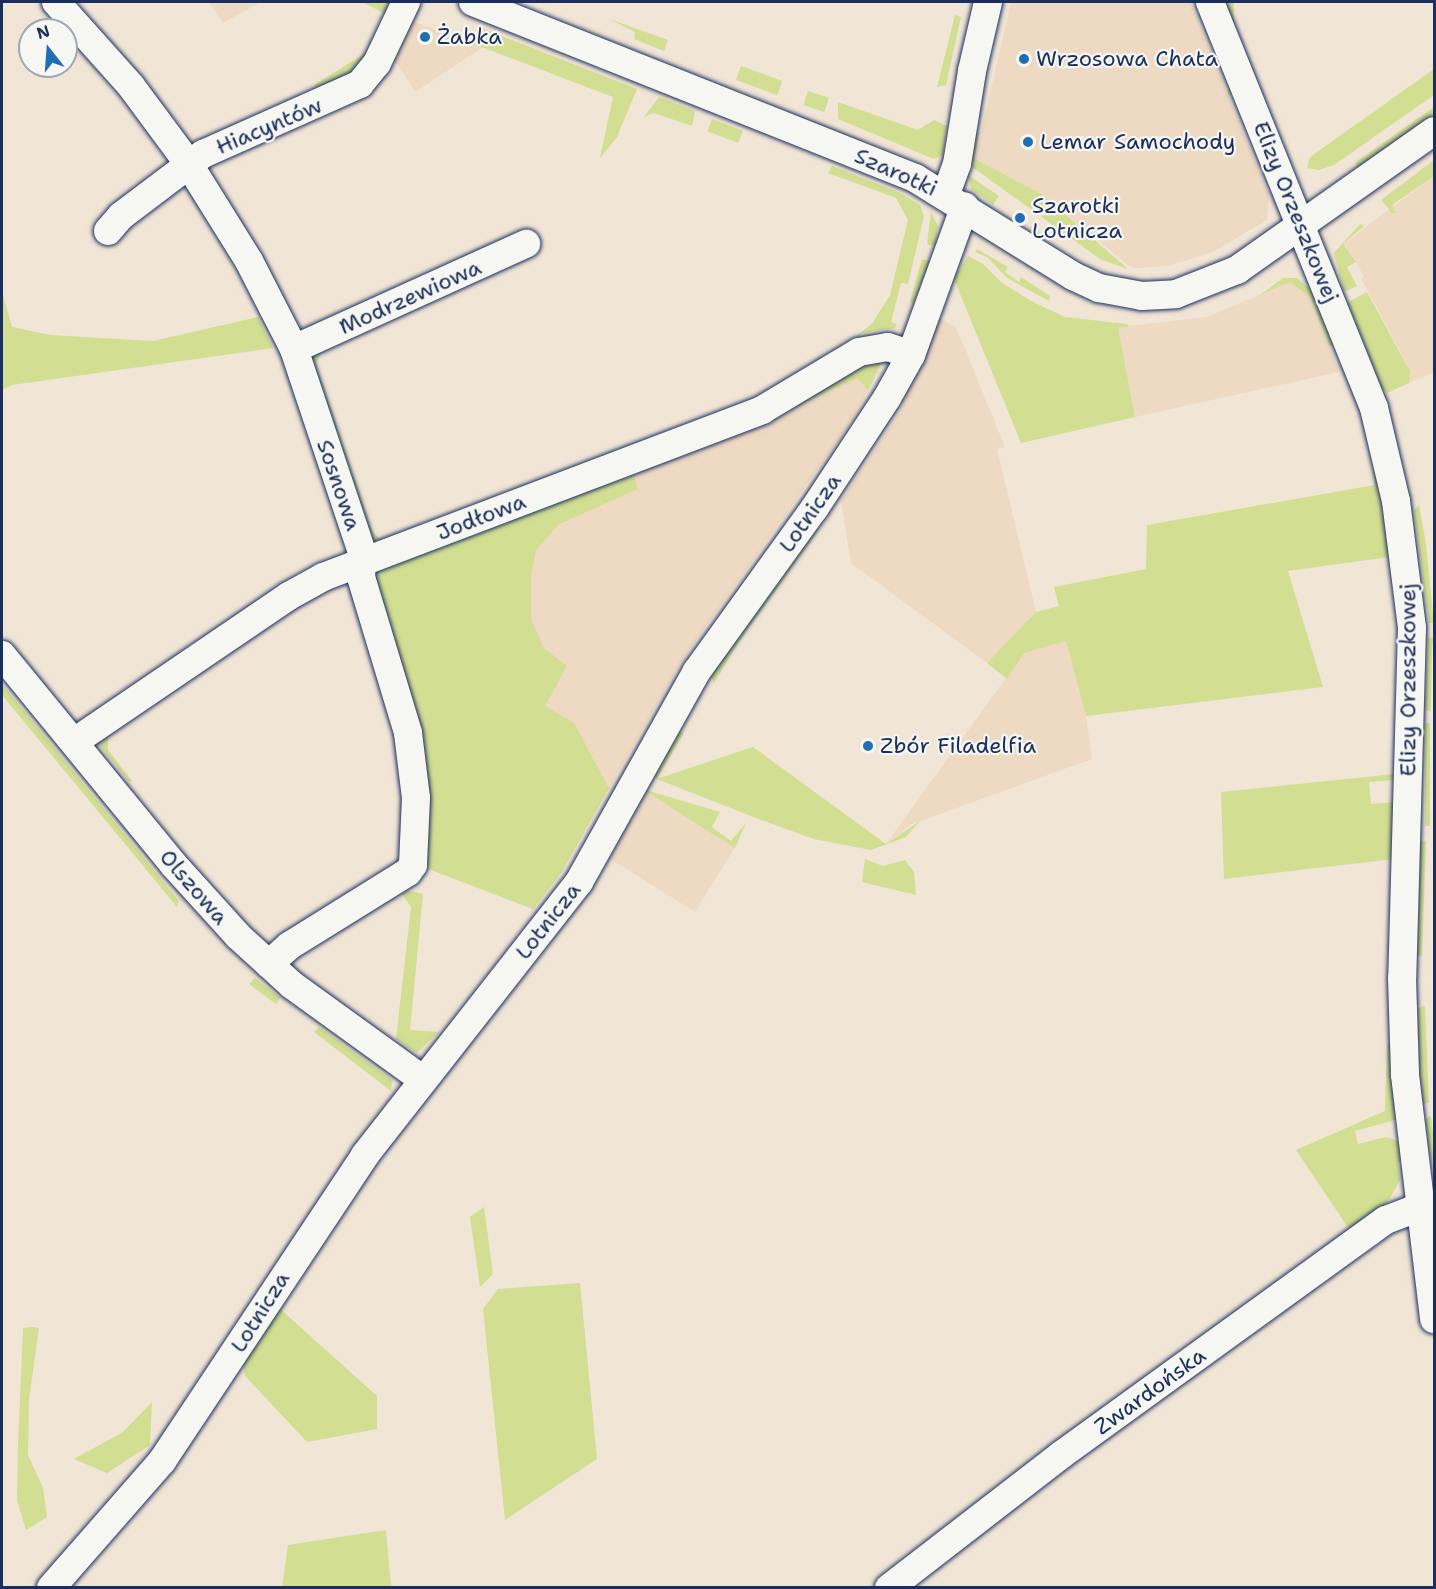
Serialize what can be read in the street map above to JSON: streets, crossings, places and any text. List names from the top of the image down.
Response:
{
  "streets": {
    "street": [
      "Hiacyntów",
      "Szarotki",
      "Elizy Orzeszkowej",
      "Modrzewiowa",
      "Sosnowa",
      "Lotnicza",
      "Jodłowa",
      "Olszowa",
      "Zwardońska"
    ]
  },
  "crossings": [
    ["Hiacyntów", "Sosnowa"],
    ["Szarotki", "Elizy Orzeszkowej"],
    ["Szarotki", "Lotnicza"],
    ["Elizy Orzeszkowej", "Zwardońska"],
    ["Modrzewiowa", "Sosnowa"],
    ["Sosnowa", "Jodłowa"],
    ["Sosnowa", "Olszowa"],
    ["Lotnicza", "Jodłowa"],
    ["Lotnicza", "Olszowa"],
    ["Jodłowa", "Olszowa"]
  ],
  "places": [
    "Żabka",
    "Wrzosowa Chata",
    "Lemar Samochody",
    "Szarotki Lotnicza",
    "Zbór Filadelfia"
  ],
  "north": "top"
}
